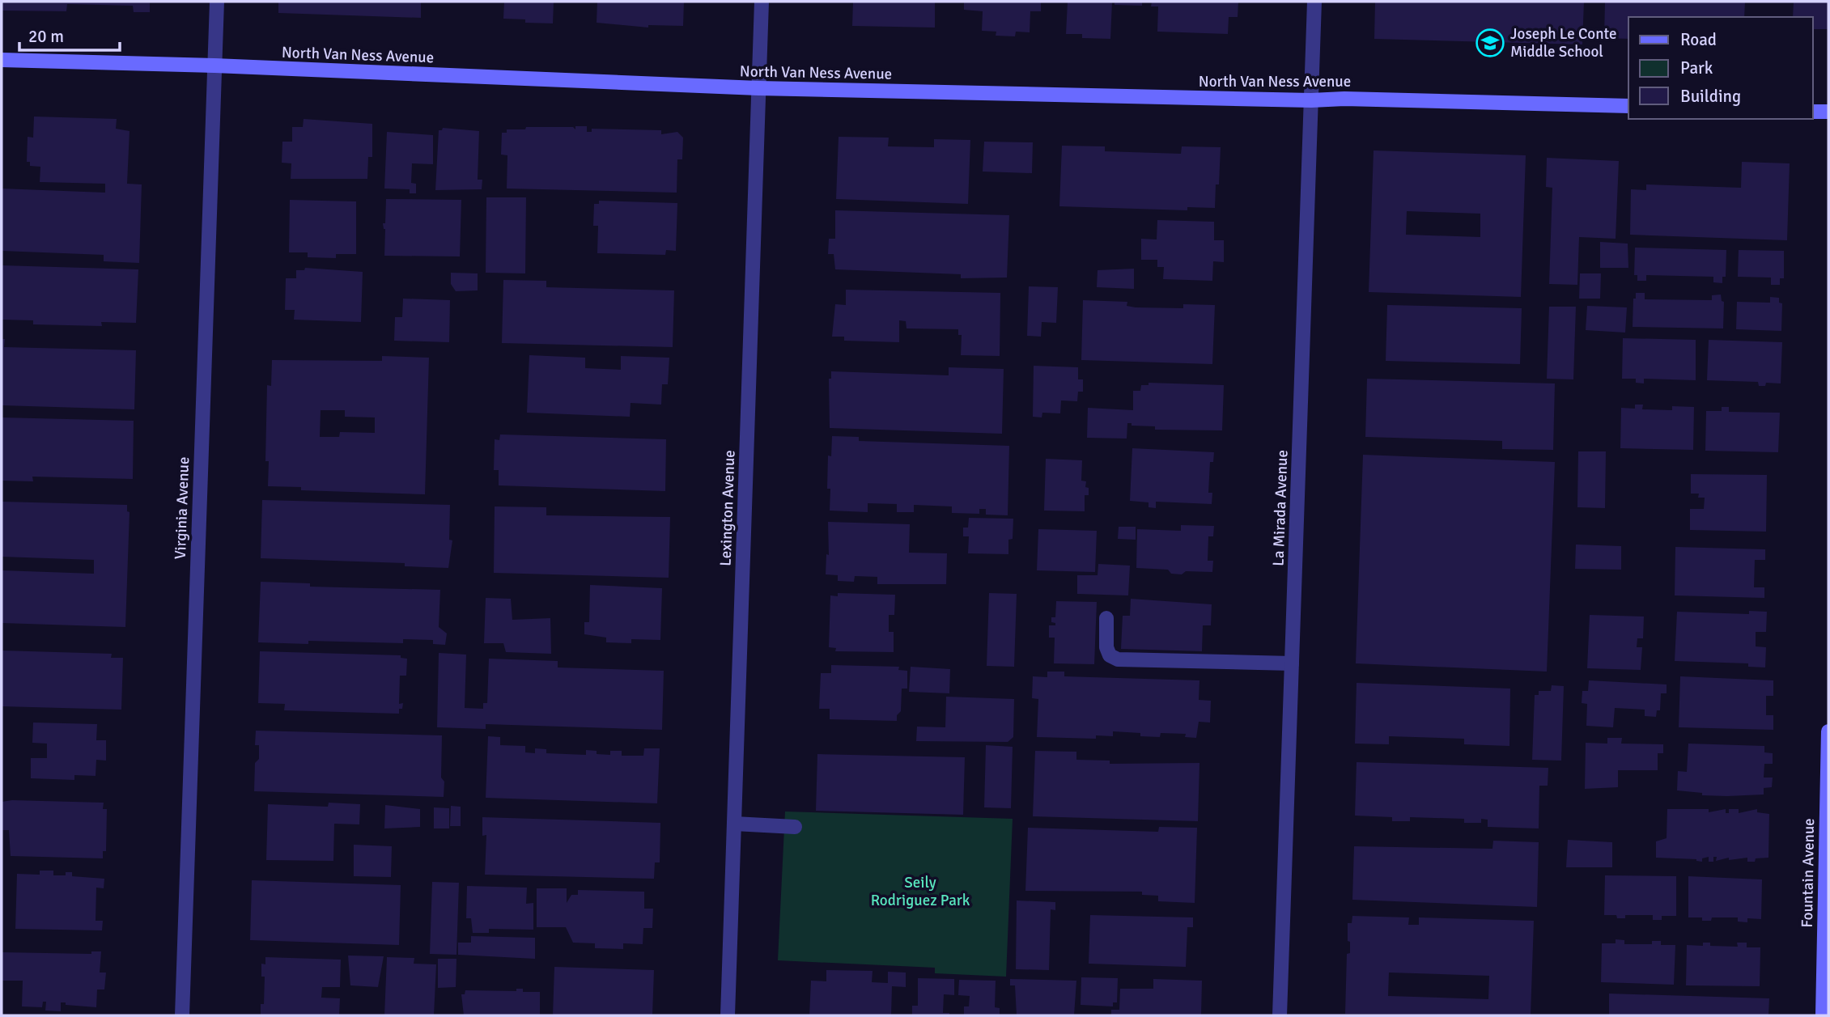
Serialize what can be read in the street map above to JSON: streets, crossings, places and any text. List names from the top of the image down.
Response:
{
  "streets": {
    "street": [
      "North Van Ness Avenue",
      "Virginia Avenue",
      "Lexington Avenue",
      "La Mirada Avenue",
      "Fountain Avenue"
    ]
  },
  "crossings": [
    ["North Van Ness Avenue", "Virginia Avenue"],
    ["North Van Ness Avenue", "Lexington Avenue"],
    ["North Van Ness Avenue", "La Mirada Avenue"]
  ],
  "parks": ["Seily Rodriguez Park"],
  "places": {
    "school or university": ["Joseph Le Conte Middle School"]
  },
  "legend": ["Road", "Park", "Building"],
  "scale_bar": "20 m"
}
